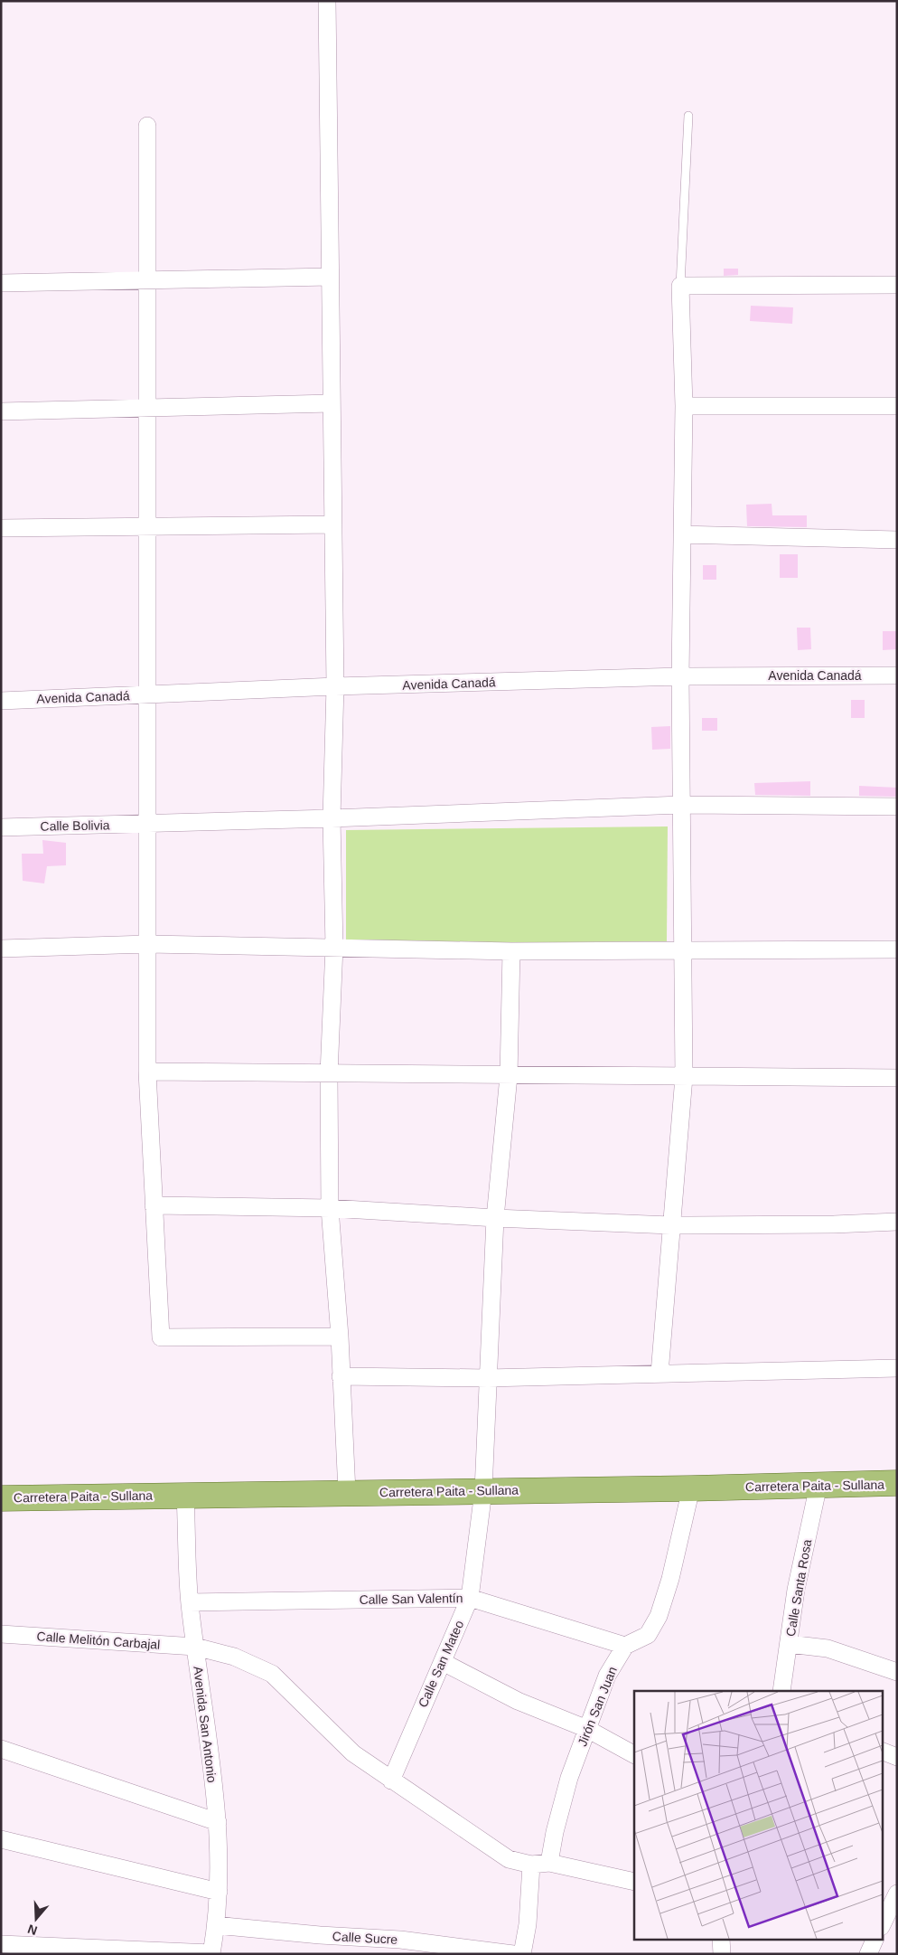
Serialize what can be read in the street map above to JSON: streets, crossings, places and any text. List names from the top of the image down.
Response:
{
  "streets": {
    "main road": ["Carretera Paita - Sullana"],
    "street": [
      "Avenida Canadá",
      "Calle Bolivia",
      "Calle Santa Rosa",
      "Calle San Valentín",
      "Calle Melitón Carbajal",
      "Calle San Mateo",
      "Jirón San Juan",
      "Avenida San Antonio",
      "Calle Sucre"
    ]
  },
  "crossings": [
    ["Carretera Paita - Sullana", "Calle Santa Rosa"],
    ["Carretera Paita - Sullana", "Calle San Mateo"],
    ["Carretera Paita - Sullana", "Avenida San Antonio"],
    ["Calle San Valentín", "Calle San Mateo"],
    ["Calle San Valentín", "Jirón San Juan"],
    ["Calle San Valentín", "Avenida San Antonio"],
    ["Calle Melitón Carbajal", "Calle San Mateo"],
    ["Calle Melitón Carbajal", "Avenida San Antonio"],
    ["Avenida San Antonio", "Calle Sucre"]
  ],
  "north": "bottom"
}
